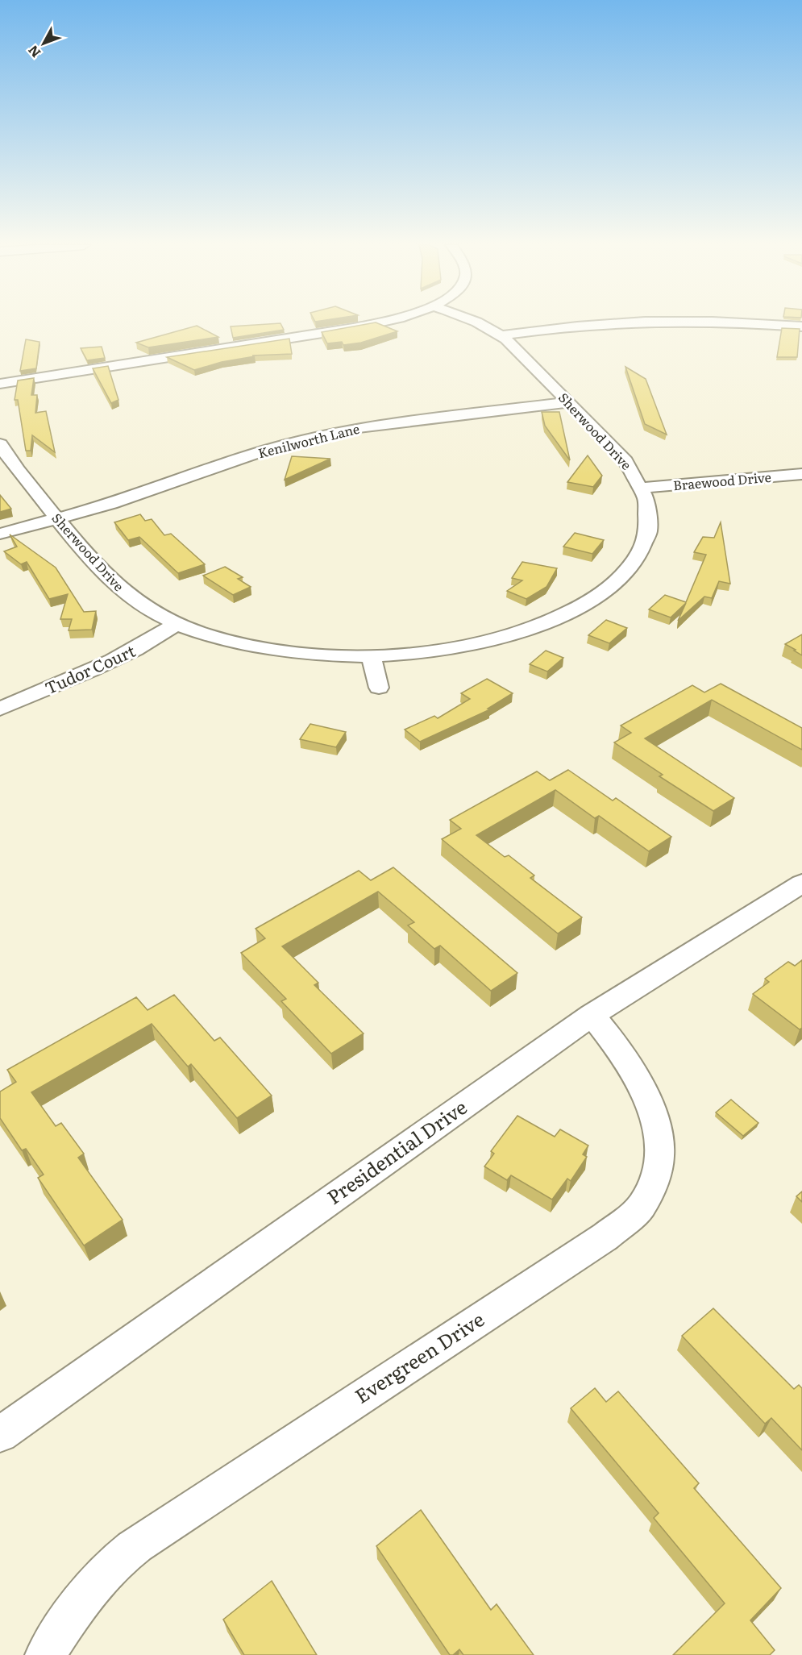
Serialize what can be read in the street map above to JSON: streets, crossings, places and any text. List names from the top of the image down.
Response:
{
  "streets": {
    "street": [
      "Sherwood Drive",
      "Kenilworth Lane",
      "Braewood Drive",
      "Tudor Court",
      "Presidential Drive",
      "Evergreen Drive"
    ]
  },
  "crossings": [
    ["Sherwood Drive", "Kenilworth Lane"],
    ["Sherwood Drive", "Braewood Drive"],
    ["Sherwood Drive", "Tudor Court"],
    ["Presidential Drive", "Evergreen Drive"]
  ],
  "north": "bottom left"
}
